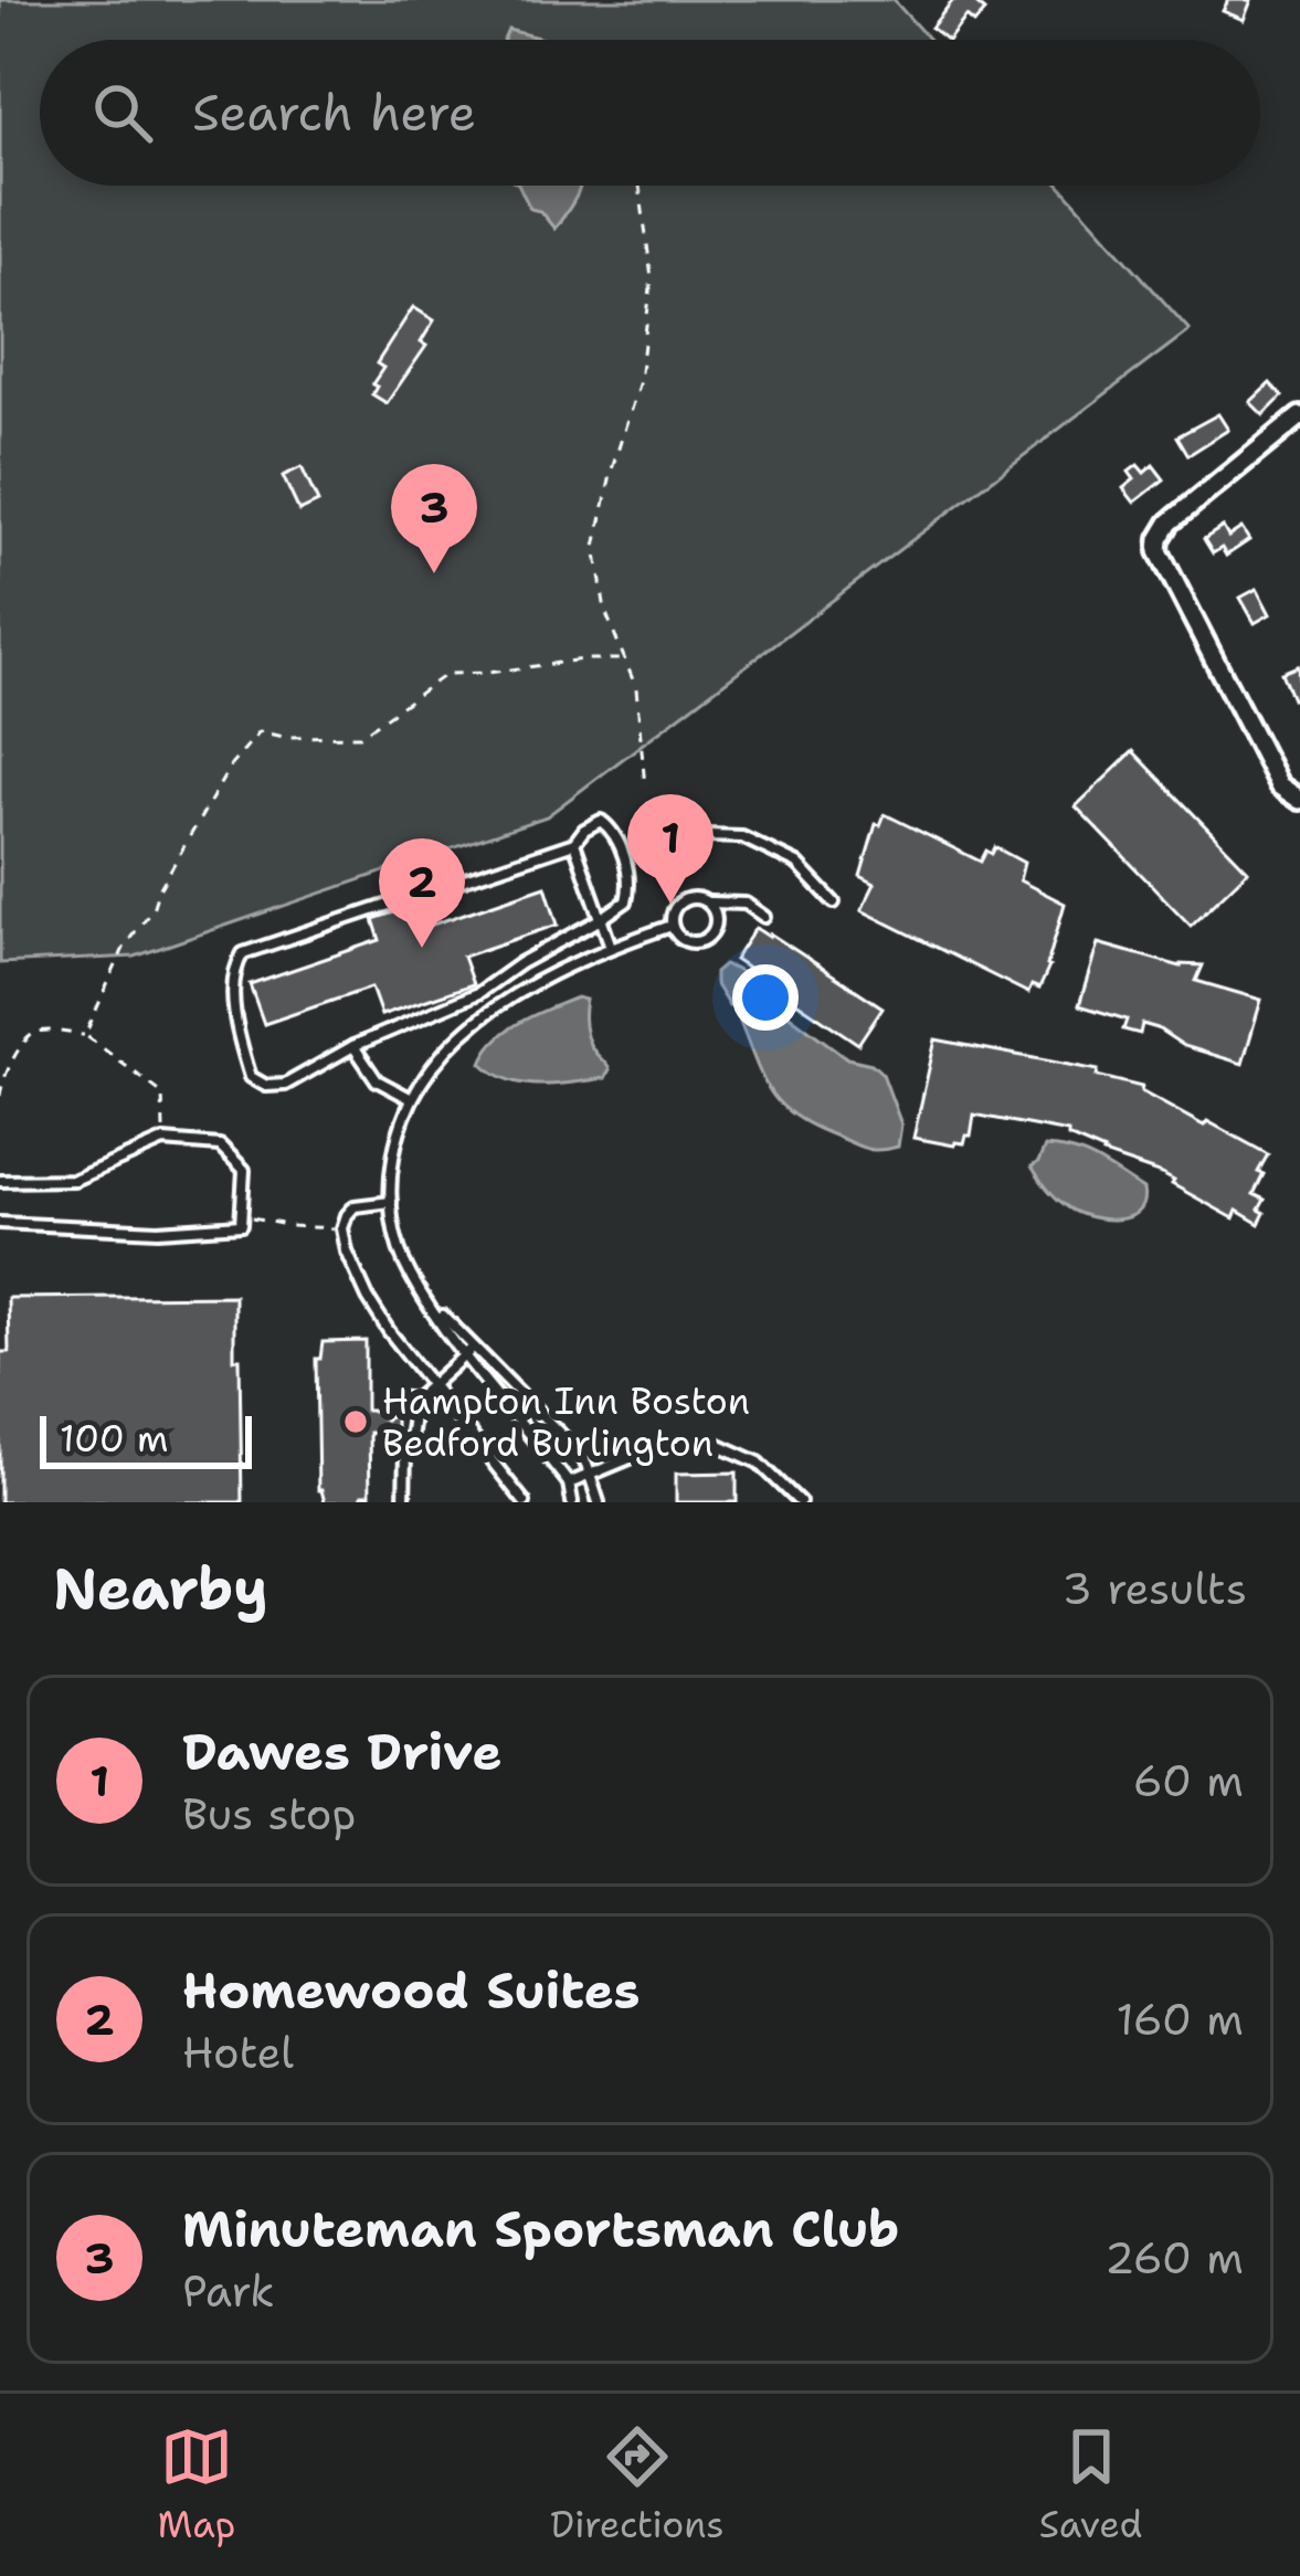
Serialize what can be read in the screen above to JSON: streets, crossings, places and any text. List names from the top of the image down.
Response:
{
  "places": ["Hampton Inn Boston Bedford Burlington"],
  "scale_bar": "100 m",
  "page": {
    "search": "Search here",
    "pins": ["3", "1", "2"],
    "scale": "100 m",
    "heading": ["Nearby", "3 results"],
    "list": [
      {
        "mark": "1",
        "name": "Dawes Drive",
        "note": "Bus stop",
        "value": "60 m"
      },
      {
        "mark": "2",
        "name": "Homewood Suites",
        "note": "Hotel",
        "value": "160 m"
      },
      {
        "mark": "3",
        "name": "Minuteman Sportsman Club",
        "note": "Park",
        "value": "260 m"
      }
    ],
    "nav": ["Map", "Directions", "Saved"]
  }
}
